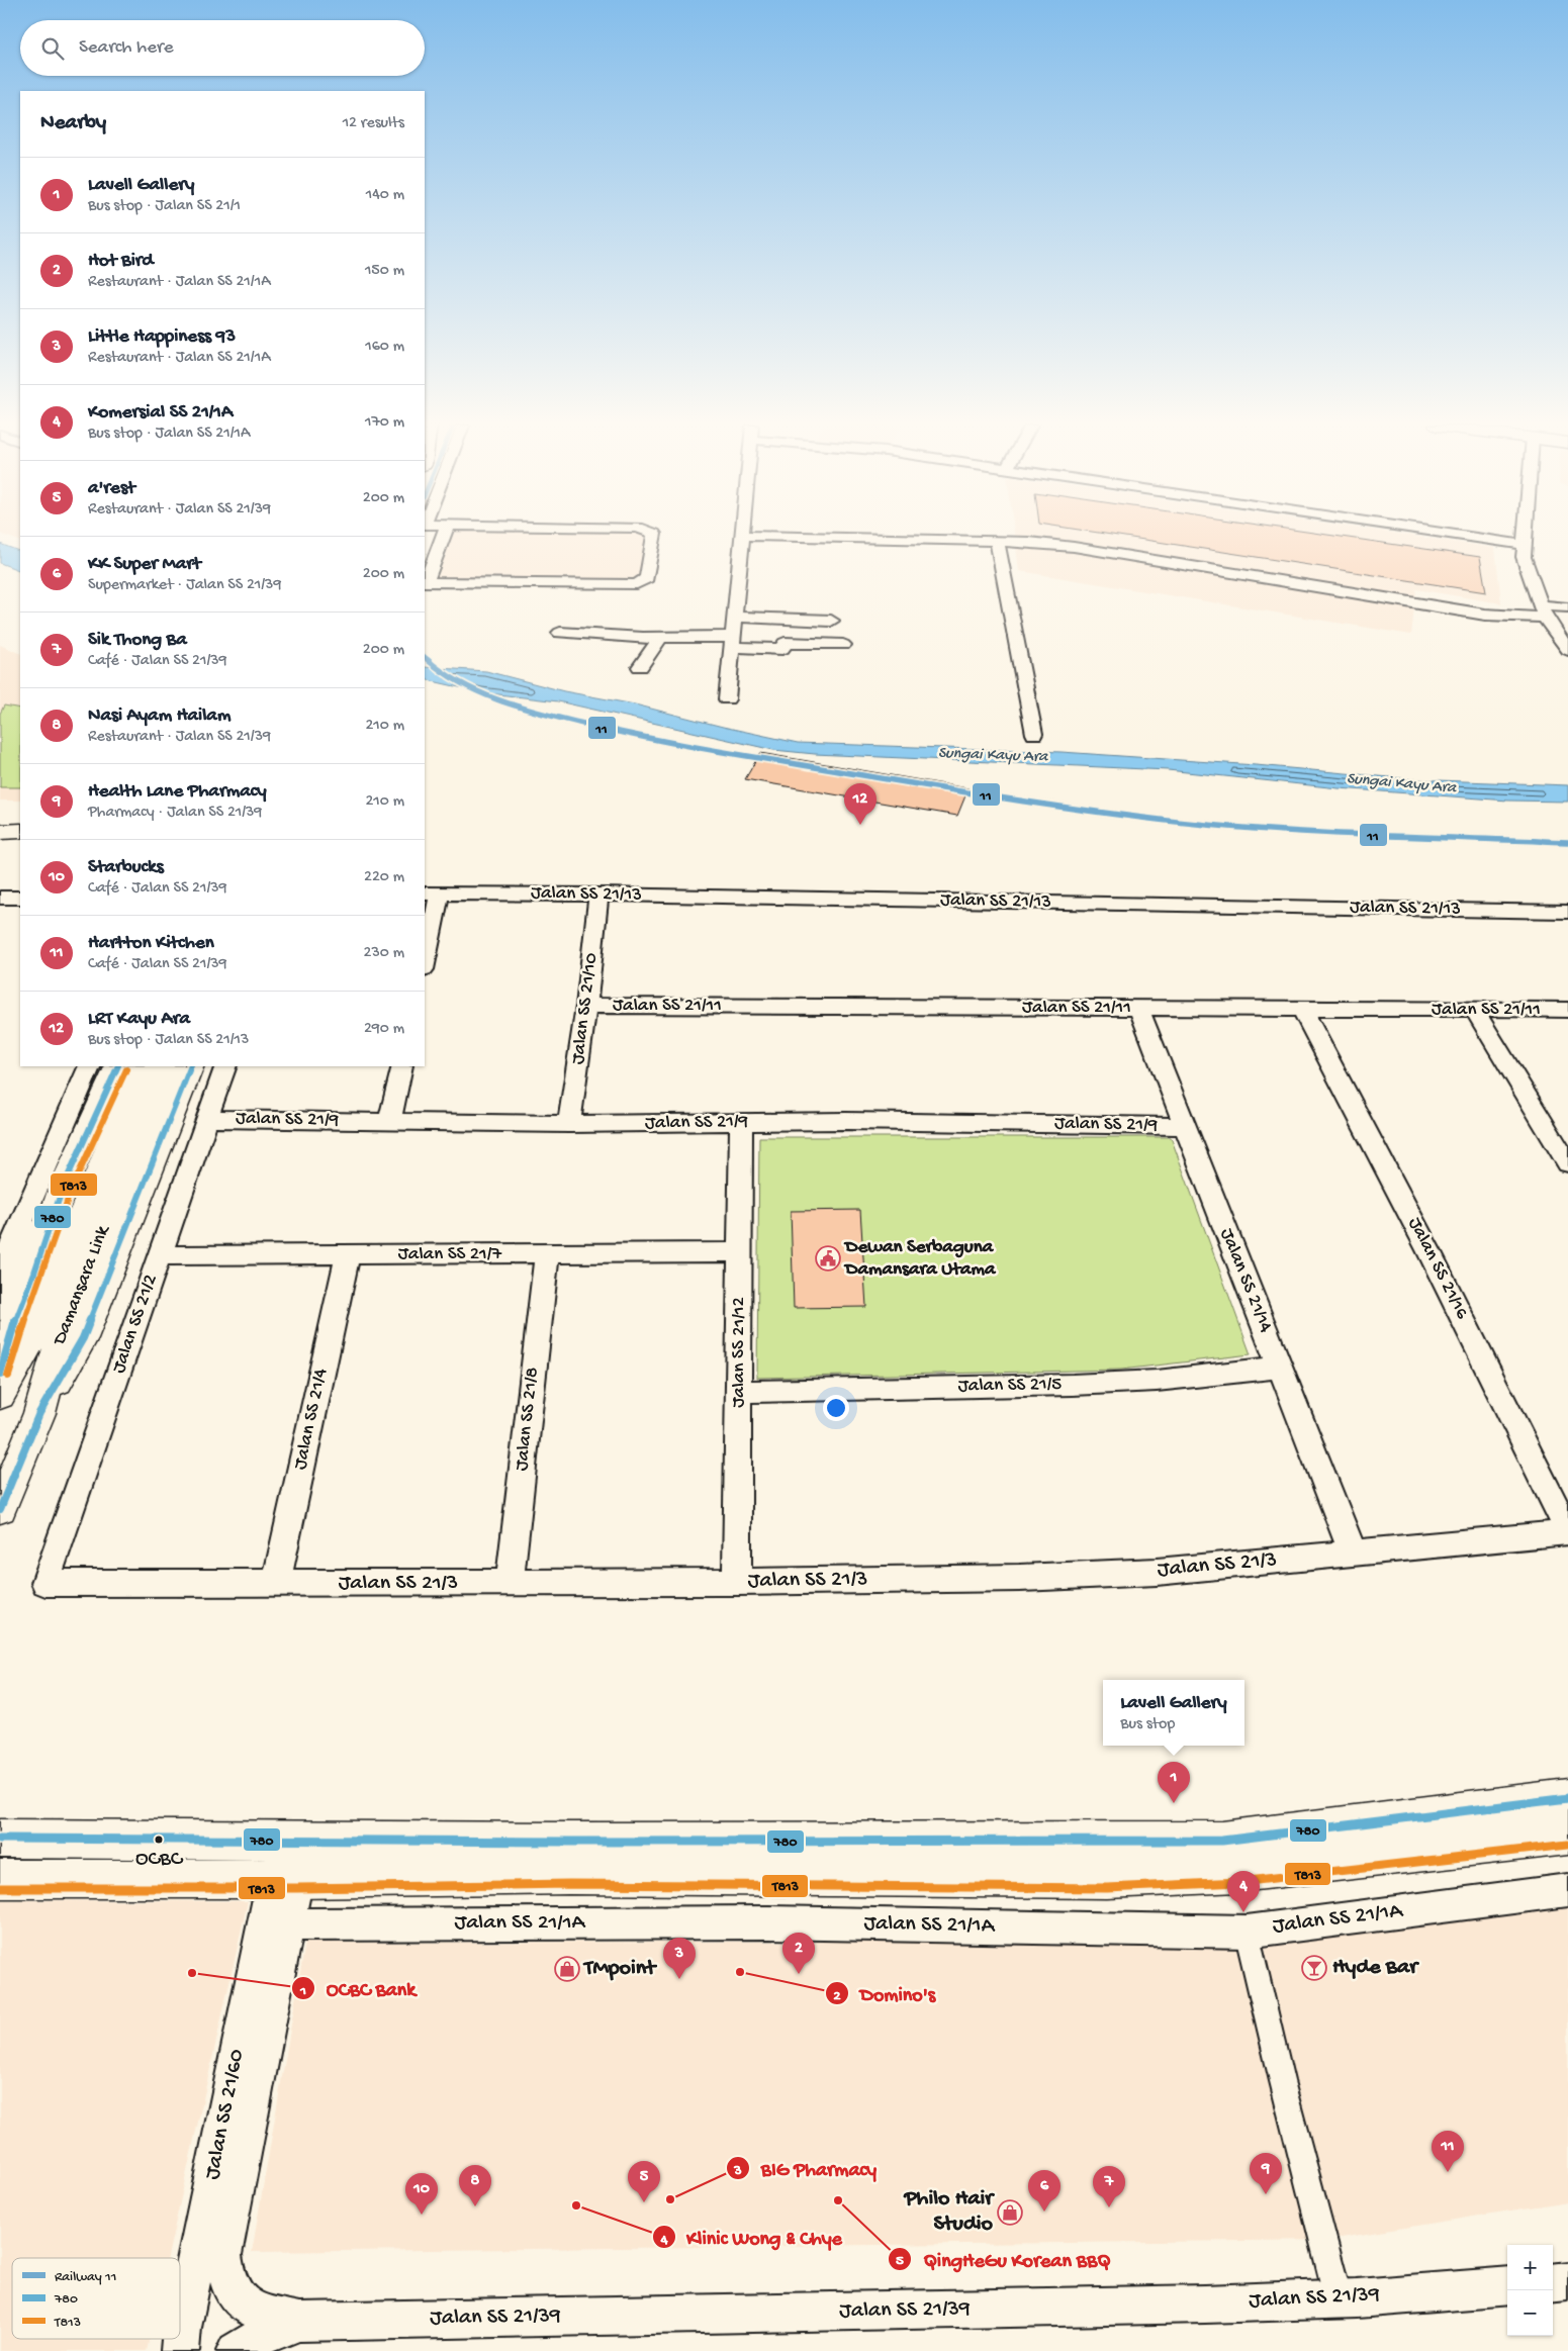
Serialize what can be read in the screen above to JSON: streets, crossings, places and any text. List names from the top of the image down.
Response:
{
  "streets": {
    "main road": ["Damansara Link"],
    "street": [
      "Jalan SS 21/13",
      "Jalan SS 21/11",
      "Jalan SS 21/10",
      "Jalan SS 21/9",
      "Jalan SS 21/7",
      "Jalan SS 21/16",
      "Jalan SS 21/14",
      "Jalan SS 21/2",
      "Jalan SS 21/12",
      "Jalan SS 21/5",
      "Jalan SS 21/4",
      "Jalan SS 21/8",
      "Jalan SS 21/3",
      "Jalan SS 21/1A",
      "Jalan SS 21/60",
      "Jalan SS 21/39"
    ]
  },
  "crossings": [
    ["Jalan SS 21/13", "Jalan SS 21/10"],
    ["Jalan SS 21/11", "Jalan SS 21/10"],
    ["Jalan SS 21/11", "Jalan SS 21/16"],
    ["Jalan SS 21/11", "Jalan SS 21/14"],
    ["Jalan SS 21/10", "Jalan SS 21/9"],
    ["Jalan SS 21/9", "Jalan SS 21/14"],
    ["Jalan SS 21/9", "Jalan SS 21/2"],
    ["Jalan SS 21/9", "Jalan SS 21/12"],
    ["Jalan SS 21/7", "Jalan SS 21/2"],
    ["Jalan SS 21/7", "Jalan SS 21/12"],
    ["Jalan SS 21/7", "Jalan SS 21/4"],
    ["Jalan SS 21/7", "Jalan SS 21/8"],
    ["Jalan SS 21/16", "Jalan SS 21/3"],
    ["Jalan SS 21/14", "Jalan SS 21/5"],
    ["Jalan SS 21/14", "Jalan SS 21/3"],
    ["Jalan SS 21/2", "Jalan SS 21/3"],
    ["Jalan SS 21/12", "Jalan SS 21/5"],
    ["Jalan SS 21/12", "Jalan SS 21/3"],
    ["Jalan SS 21/4", "Jalan SS 21/3"],
    ["Jalan SS 21/8", "Jalan SS 21/3"],
    ["Jalan SS 21/1A", "Jalan SS 21/60"],
    ["Jalan SS 21/60", "Jalan SS 21/39"]
  ],
  "water": ["Sungai Kayu Ara"],
  "places": {
    "public building": ["Dewan Serbaguna Damansara Utama"],
    "other": [
      "OCBC",
      "Domino's",
      "OCBC Bank",
      "BIG Pharmacy",
      "QingHeGu Korean BBQ",
      "Klinic Wong & Chye"
    ],
    "bar": ["Hyde Bar"],
    "shop": ["TMpoint", "Philo Hair Studio"]
  },
  "lines": ["rail line 11", "transit line 780", "transit line T813"],
  "legend": ["Railway 11", "780", "T813"],
  "page": {
    "search": "Search here",
    "heading": ["Nearby", "12 results"],
    "list": [
      {
        "mark": "1",
        "name": "Lavell Gallery",
        "note": "Bus stop · Jalan SS 21/1",
        "value": "140 m"
      },
      {
        "mark": "2",
        "name": "Hot Bird",
        "note": "Restaurant · Jalan SS 21/1A",
        "value": "150 m"
      },
      {
        "mark": "3",
        "name": "Little Happiness 93",
        "note": "Restaurant · Jalan SS 21/1A",
        "value": "160 m"
      },
      {
        "mark": "4",
        "name": "Komersial SS 21/1A",
        "note": "Bus stop · Jalan SS 21/1A",
        "value": "170 m"
      },
      {
        "mark": "5",
        "name": "a'rest",
        "note": "Restaurant · Jalan SS 21/39",
        "value": "200 m"
      },
      {
        "mark": "6",
        "name": "KK Super Mart",
        "note": "Supermarket · Jalan SS 21/39",
        "value": "200 m"
      },
      {
        "mark": "7",
        "name": "Sik Thong Ba",
        "note": "Café · Jalan SS 21/39",
        "value": "200 m"
      },
      {
        "mark": "8",
        "name": "Nasi Ayam Hailam",
        "note": "Restaurant · Jalan SS 21/39",
        "value": "210 m"
      },
      {
        "mark": "9",
        "name": "Health Lane Pharmacy",
        "note": "Pharmacy · Jalan SS 21/39",
        "value": "210 m"
      },
      {
        "mark": "10",
        "name": "Starbucks",
        "note": "Café · Jalan SS 21/39",
        "value": "220 m"
      },
      {
        "mark": "11",
        "name": "Hartton Kitchen",
        "note": "Café · Jalan SS 21/39",
        "value": "230 m"
      },
      {
        "mark": "12",
        "name": "LRT Kayu Ara",
        "note": "Bus stop · Jalan SS 21/13",
        "value": "290 m"
      }
    ],
    "pins": [
      "12",
      "1",
      "4",
      "2",
      "3",
      "11",
      "9",
      "5",
      "8",
      "7",
      "6",
      "10"
    ],
    "popup": ["Lavell Gallery", "Bus stop"],
    "map_buttons": ["+", "−"]
  }
}
